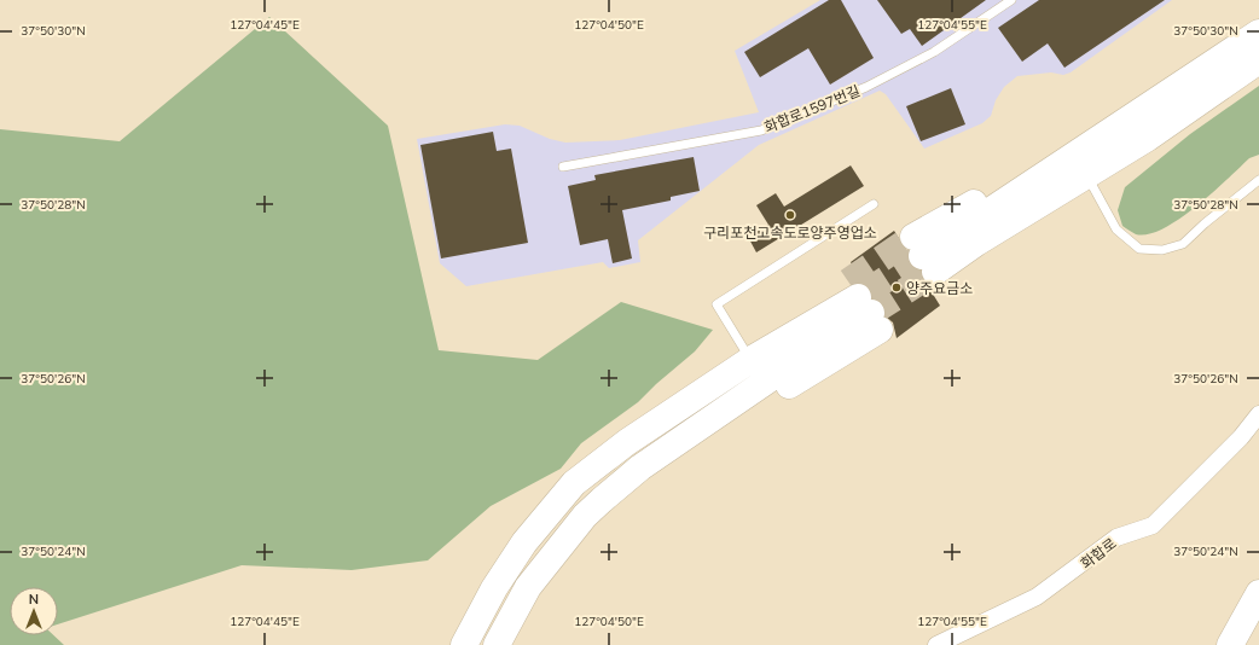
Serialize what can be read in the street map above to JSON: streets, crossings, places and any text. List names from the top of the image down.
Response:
{
  "streets": {
    "street": ["화합로"],
    "lane": ["화합로1597번길"]
  },
  "places": ["구리포천고속도로양주영업소", "양주요금소"],
  "north": "top",
  "coordinates": [
    "127°04'45\"E",
    "127°04'50\"E",
    "127°04'55\"E",
    "37°50'30\"N",
    "37°50'28\"N",
    "37°50'26\"N",
    "37°50'24\"N"
  ]
}
